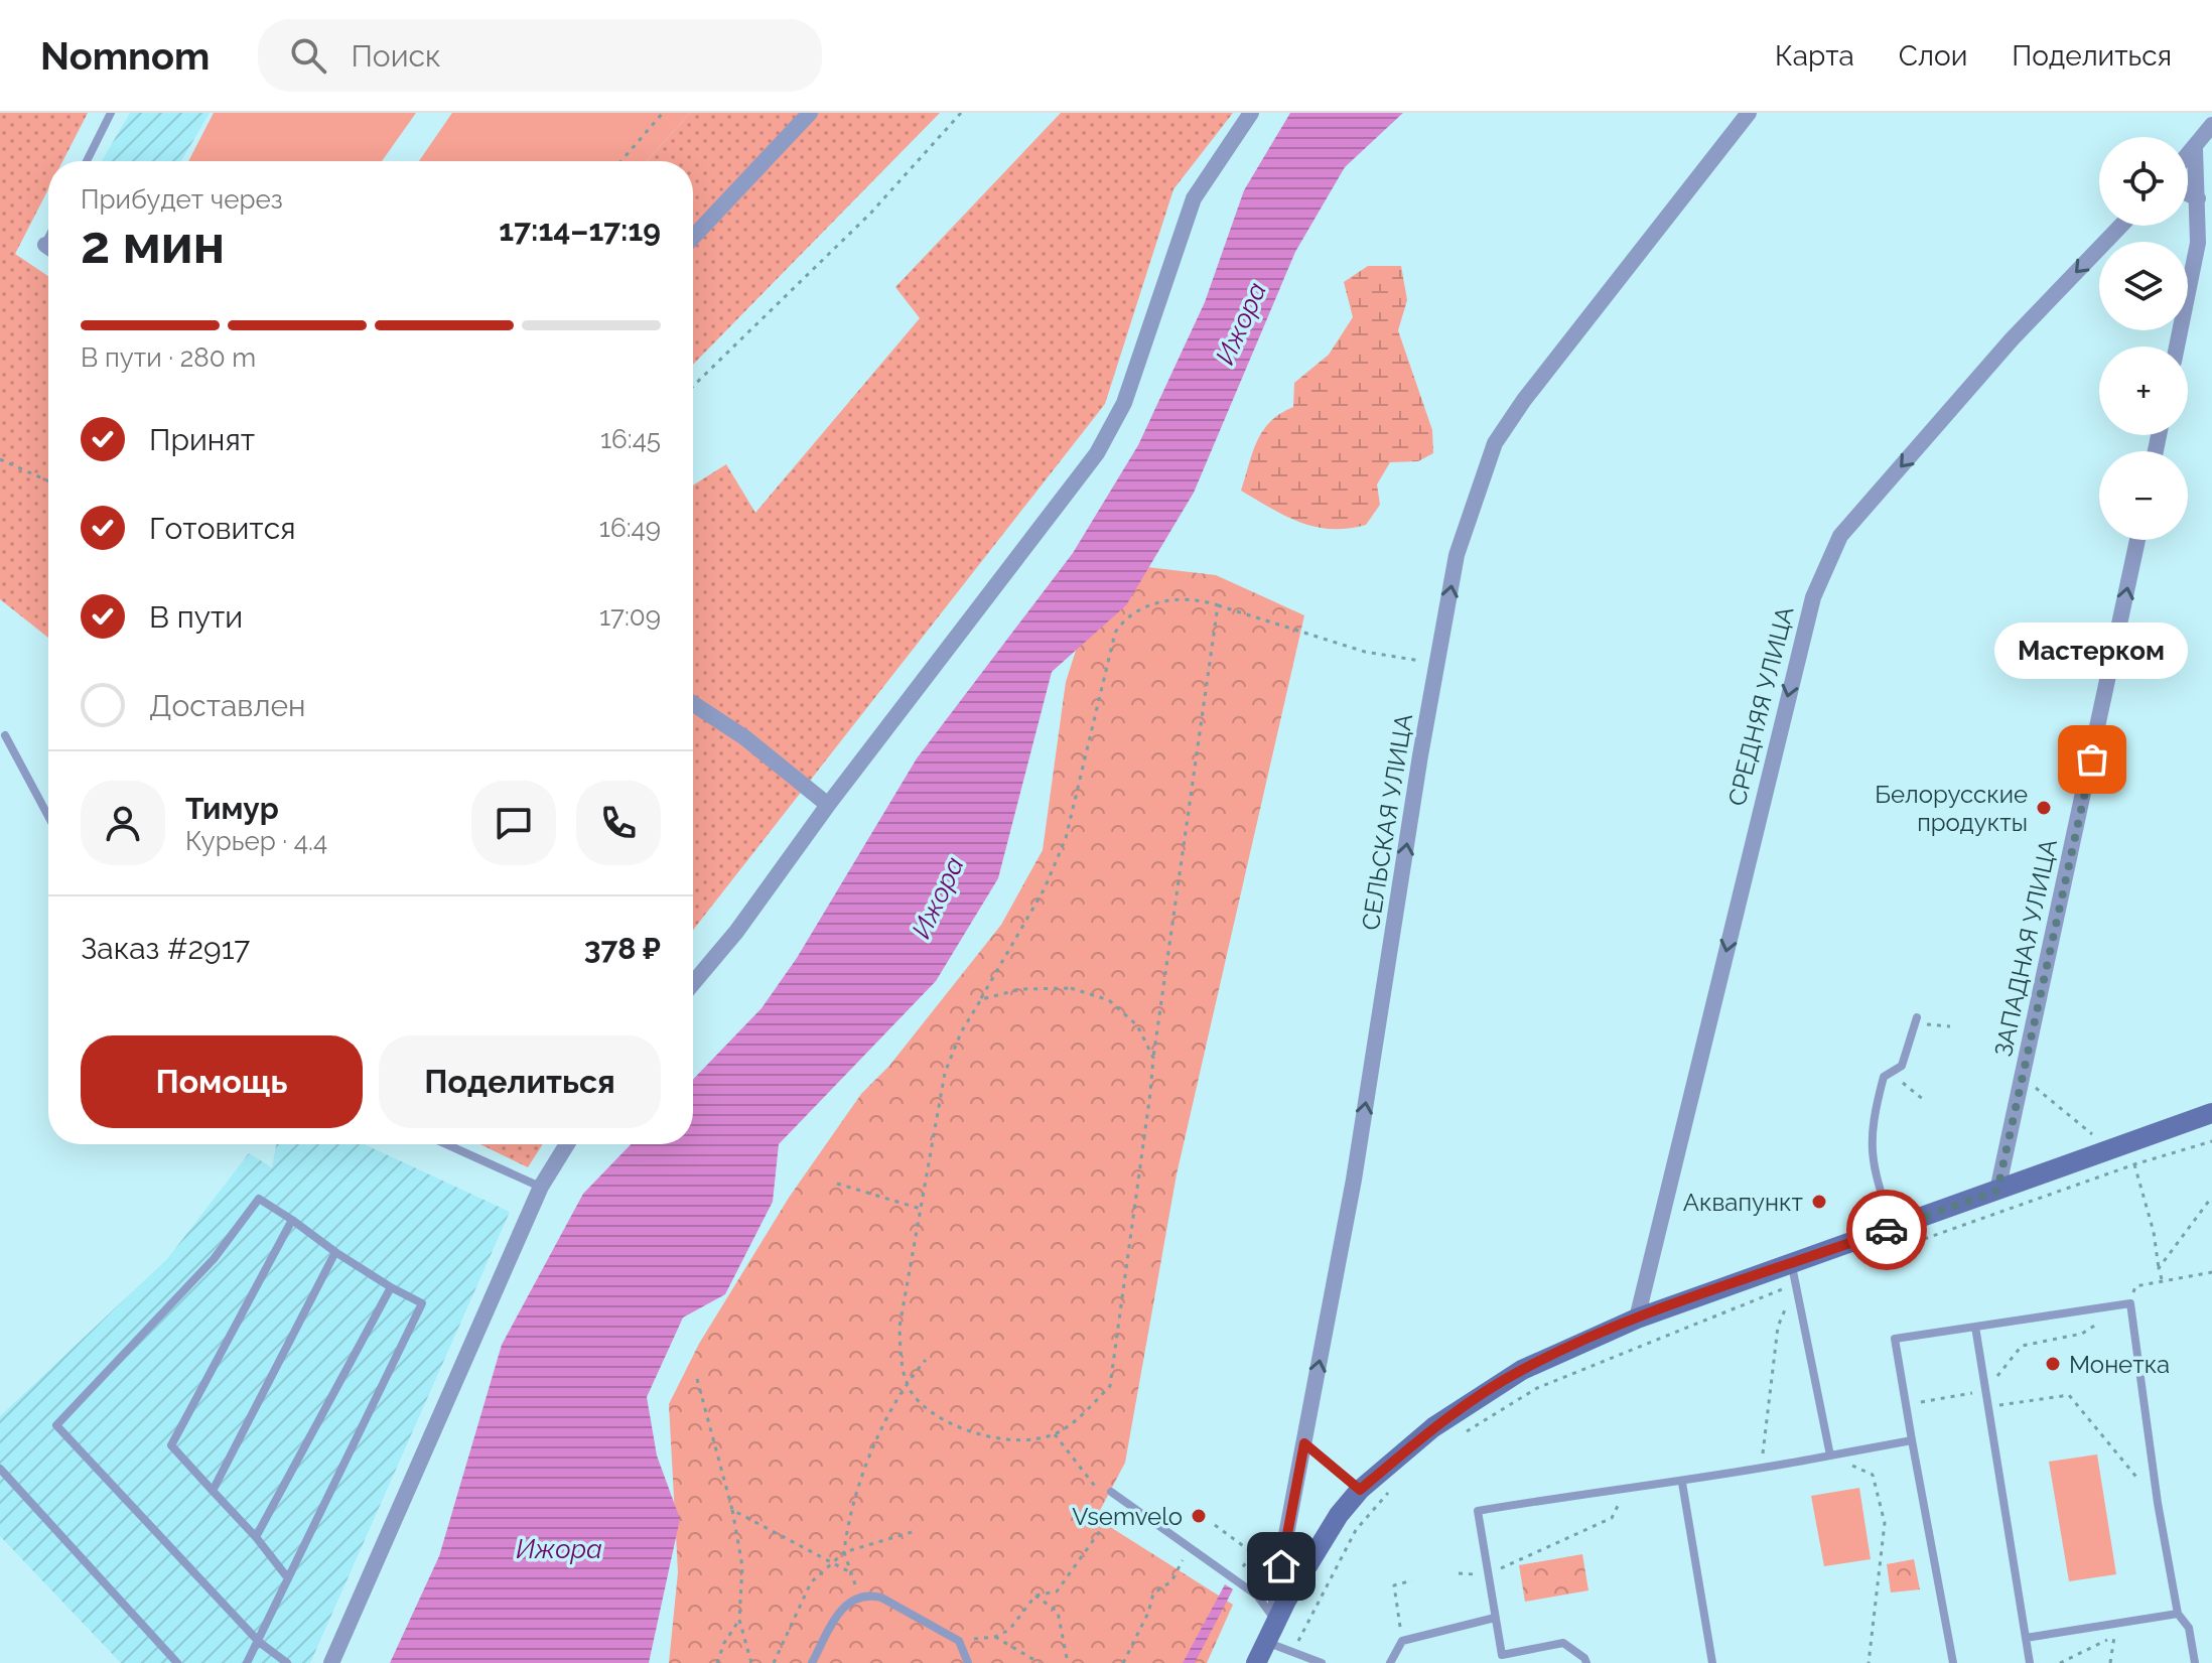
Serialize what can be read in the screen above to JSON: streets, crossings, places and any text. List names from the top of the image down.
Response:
{
  "streets": {
    "street": ["СРЕДНЯЯ УЛИЦА", "СЕЛЬСКАЯ УЛИЦА", "ЗАПАДНАЯ УЛИЦА"]
  },
  "one_way": ["СРЕДНЯЯ УЛИЦА", "СЕЛЬСКАЯ УЛИЦА", "ЗАПАДНАЯ УЛИЦА"],
  "water": ["Ижора"],
  "places": [
    "Мастерком",
    "Белорусские продукты",
    "Аквапункт",
    "Монетка",
    "Vsemvelo"
  ],
  "page": {
    "header": "Nomnom",
    "search": "Поиск",
    "nav": ["Карта", "Слои", "Поделиться"],
    "map_buttons": ["+", "−"],
    "heading": ["2 мин", "Прибудет через", "17:14–17:19"],
    "panel": [
      "Тимур",
      "Курьер · 4.4",
      "Заказ #2917",
      "378 ₽"
    ],
    "bar": "В пути · 280 m",
    "list": [
      ["Принят", "16:45"],
      ["Готовится", "16:49"],
      ["В пути", "17:09"],
      "Доставлен"
    ],
    "bubble": "Мастерком",
    "buttons": ["Помощь", "Поделиться"]
  }
}
